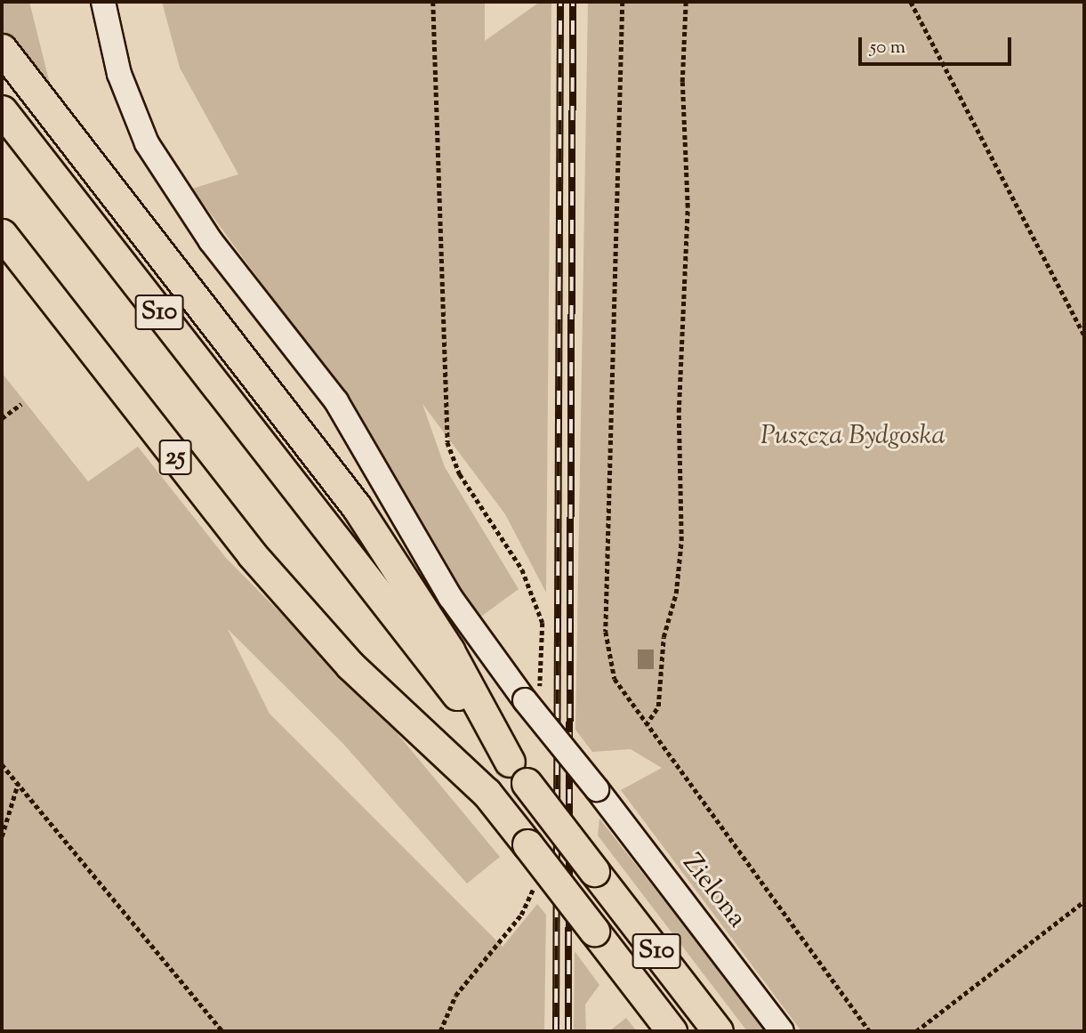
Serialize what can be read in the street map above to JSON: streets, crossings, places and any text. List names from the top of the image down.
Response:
{
  "streets": {
    "highway": ["S10", "25"],
    "street": ["Zielona"]
  },
  "crossings": [
    ["S10", "25"]
  ],
  "parks": ["Puszcza Bydgoska"],
  "scale_bar": "50 m"
}
